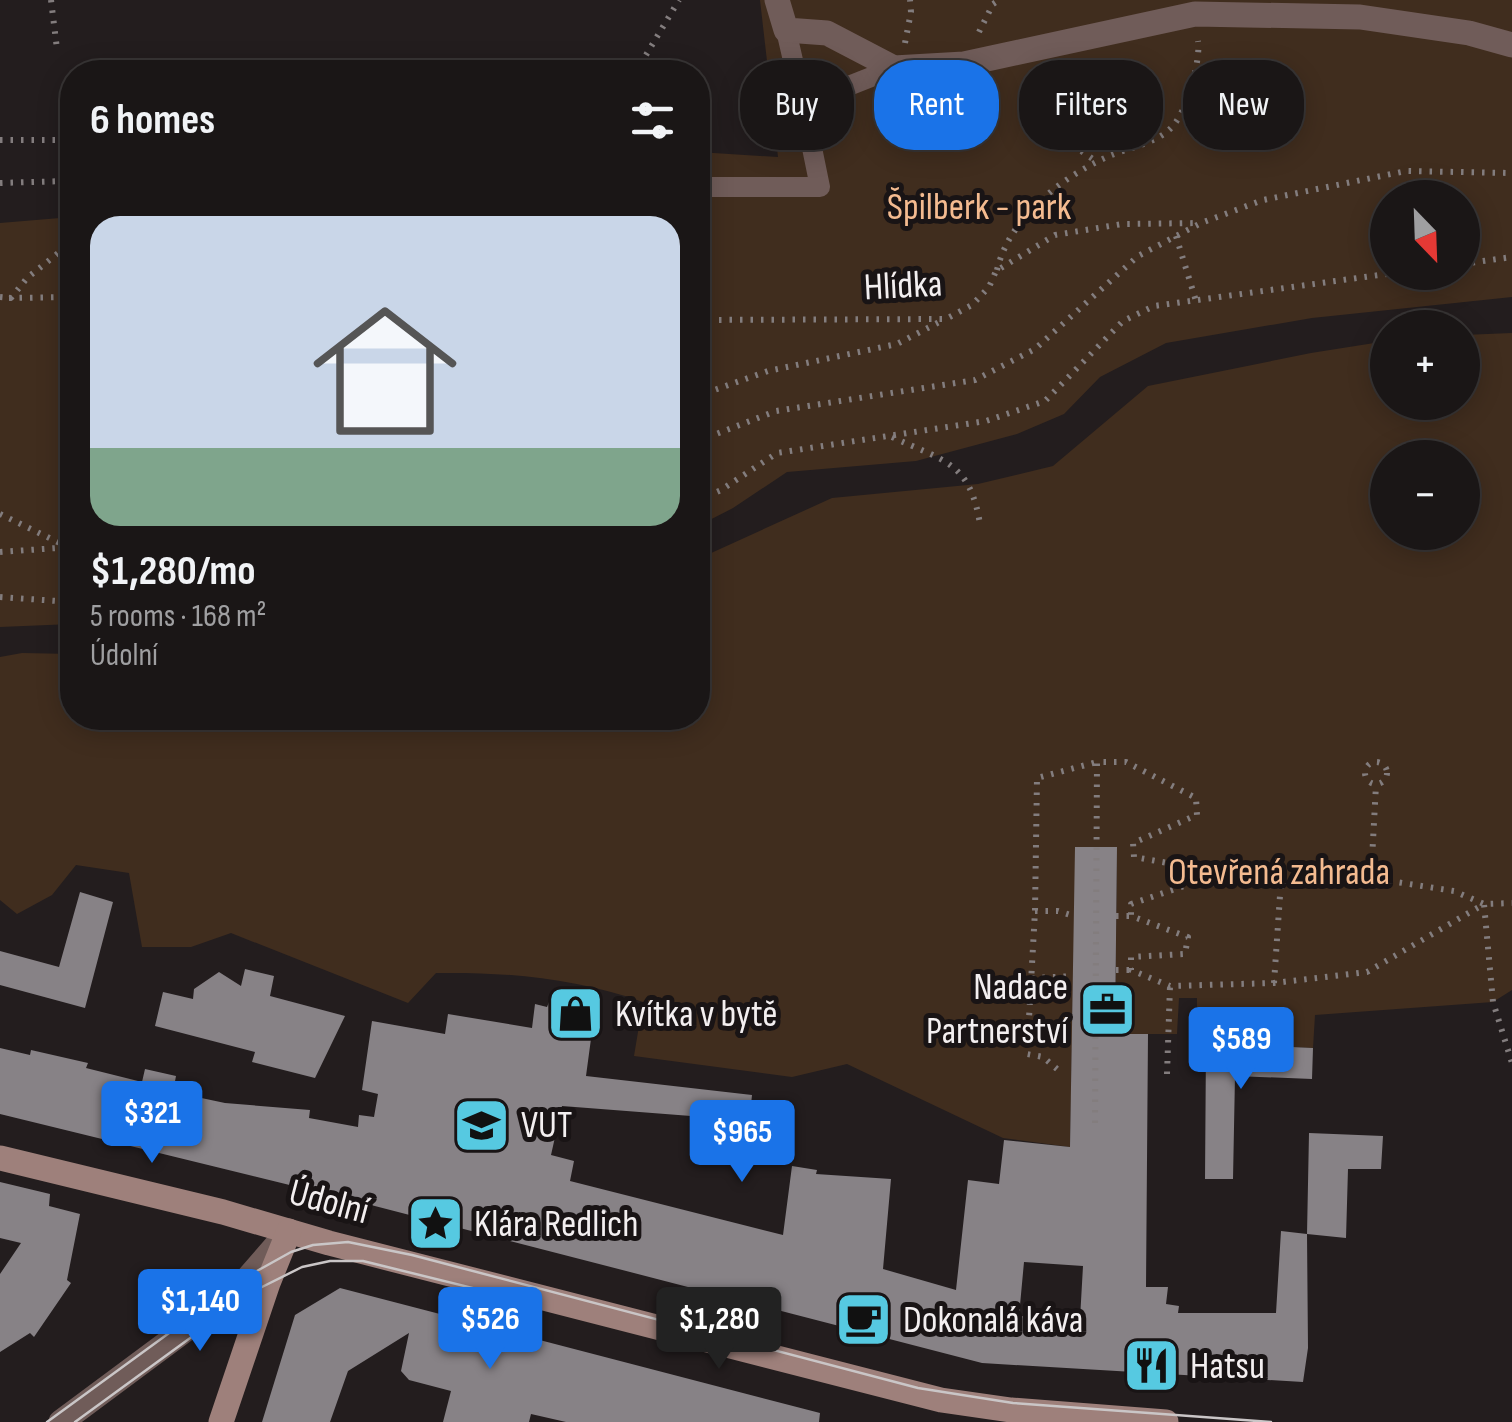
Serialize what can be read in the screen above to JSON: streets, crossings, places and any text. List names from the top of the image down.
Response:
{
  "streets": {
    "street": ["Údolní"],
    "path": ["Hlídka"]
  },
  "parks": ["Špilberk - park", "Otevřená zahrada"],
  "places": {
    "office": ["Nadace Partnerství"],
    "shop": ["Kvítka v bytě"],
    "school or university": ["VUT"],
    "place": ["Klára Redlich"],
    "cafe": ["Dokonalá káva"],
    "restaurant": ["Hatsu"]
  },
  "north": "bottom right",
  "page": {
    "chip": [
      "Buy",
      "Rent",
      "Filters",
      "New"
    ],
    "heading": "6 homes",
    "map_buttons": ["+", "−"],
    "list": [
      {
        "name": "$1,280/mo",
        "note": "5 rooms · 168 m² · Údolní"
      }
    ],
    "price": [
      "$589",
      "$321",
      "$965",
      "$1,140",
      "$526",
      "$1,280"
    ]
  }
}
